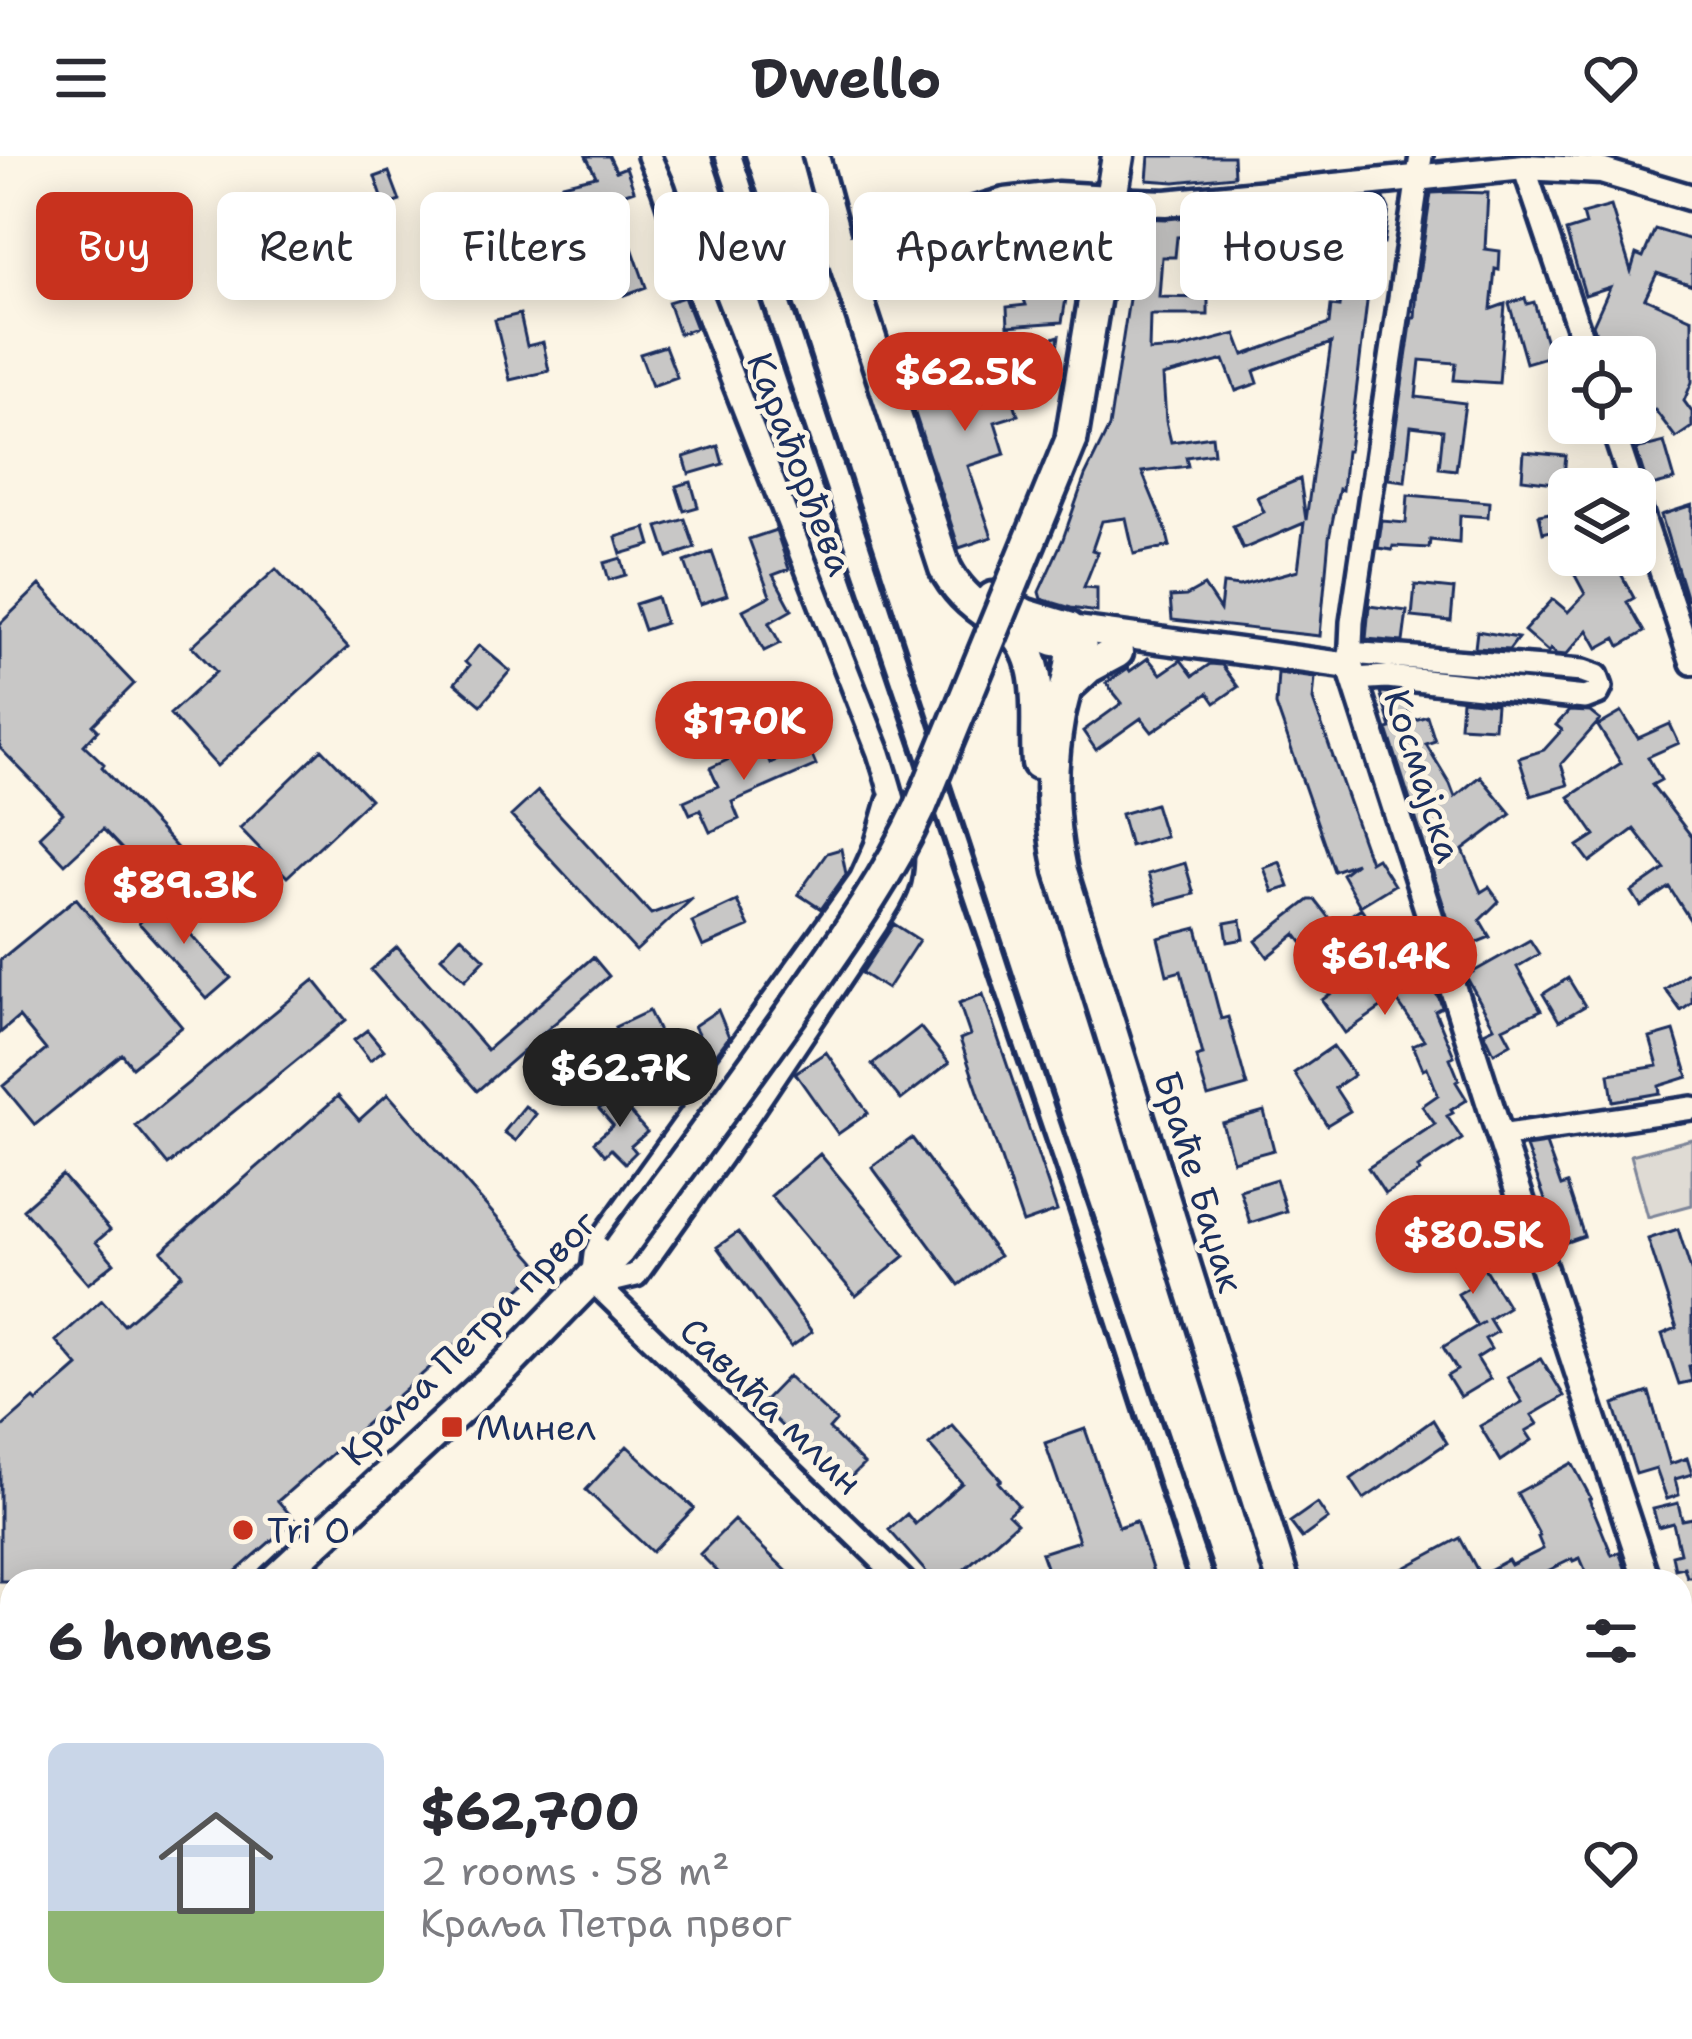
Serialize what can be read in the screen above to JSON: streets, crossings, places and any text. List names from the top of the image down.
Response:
{
  "streets": {
    "main road": ["Браће Баџак", "Краља Петра првог"],
    "street": ["Карађорђева", "Космајска", "Савића млин"]
  },
  "crossings": [
    ["Карађорђева", "Краља Петра првог"],
    ["Карађорђева", "Савића млин"],
    ["Краља Петра првог", "Савића млин"]
  ],
  "places": {
    "transit": ["Минел"],
    "other": ["Tri O"]
  },
  "page": {
    "header": "Dwello",
    "chip": [
      "Buy",
      "Rent",
      "Filters",
      "New",
      "Apartment",
      "House"
    ],
    "price": [
      "$62.5K",
      "$170K",
      "$89.3K",
      "$61.4K",
      "$62.7K",
      "$80.5K"
    ],
    "heading": "6 homes",
    "list": [
      {
        "name": "$62,700",
        "note": "2 rooms · 58 m² · Краља Петра првог"
      }
    ]
  }
}
